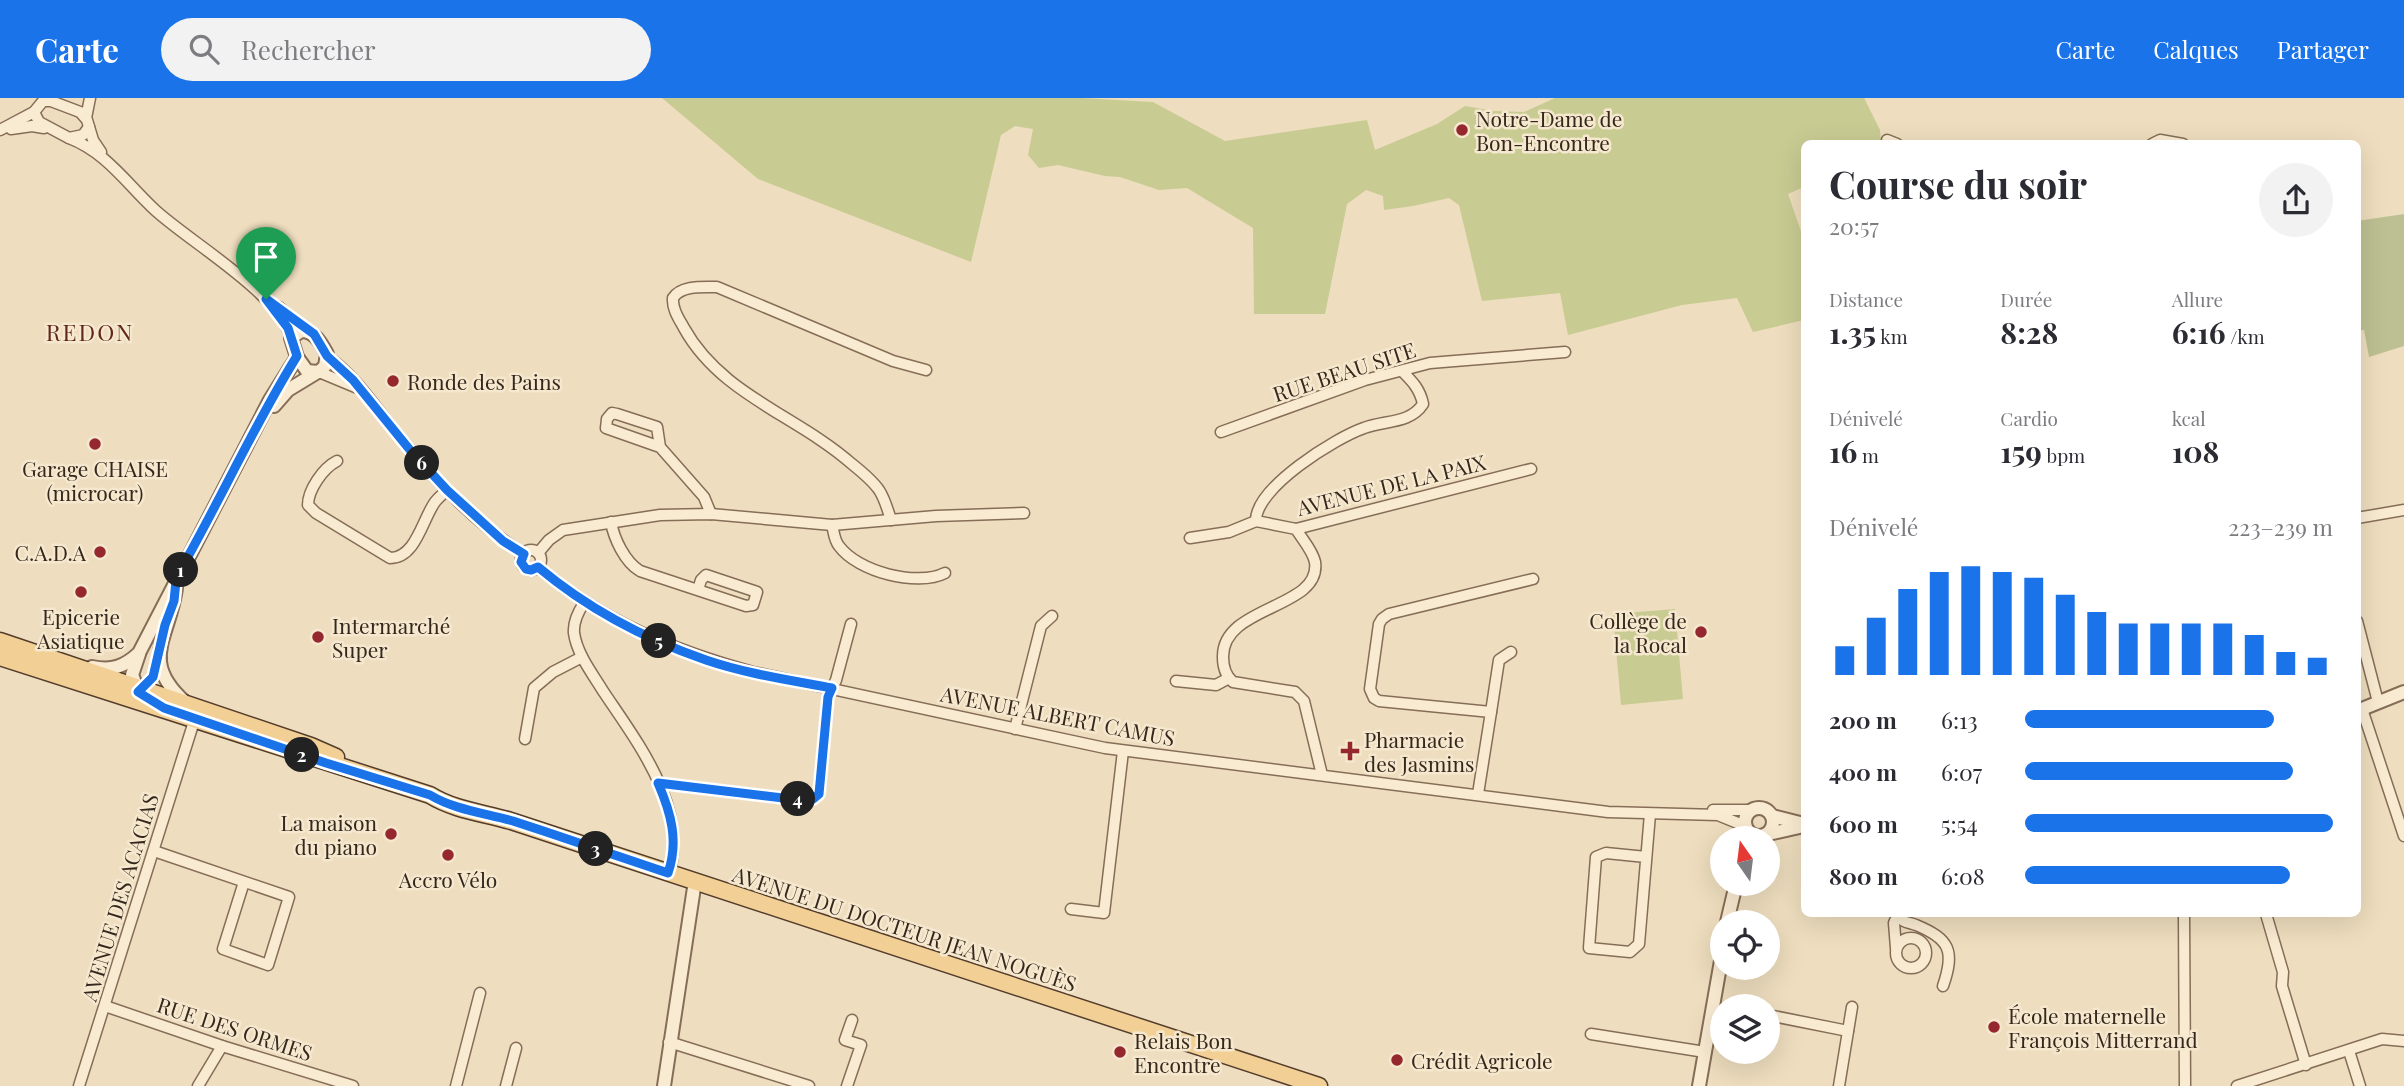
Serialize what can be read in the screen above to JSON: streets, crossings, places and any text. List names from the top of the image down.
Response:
{
  "streets": {
    "main road": ["AVENUE DU DOCTEUR JEAN NOGUÈS"],
    "street": [
      "RUE BEAU SITE",
      "AVENUE DE LA PAIX",
      "AVENUE ALBERT CAMUS",
      "AVENUE DES ACACIAS",
      "RUE DES ORMES"
    ]
  },
  "crossings": [
    ["AVENUE DES ACACIAS", "AVENUE DU DOCTEUR JEAN NOGUÈS"],
    ["AVENUE DES ACACIAS", "RUE DES ORMES"]
  ],
  "districts": ["REDON"],
  "places": {
    "other": [
      "Notre-Dame de Bon-Encontre",
      "Ronde des Pains",
      "Garage CHAISE (microcar)",
      "C.A.D.A",
      "Epicerie Asiatique",
      "Collège de la Rocal",
      "Intermarché Super",
      "La maison du piano",
      "Accro Vélo",
      "École maternelle François Mitterrand",
      "Relais Bon Encontre",
      "Crédit Agricole"
    ],
    "health": ["Pharmacie des Jasmins"]
  },
  "north": "top",
  "page": {
    "header": "Carte",
    "search": "Rechercher",
    "nav": ["Carte", "Calques", "Partager"],
    "heading": ["Course du soir", "20:57"],
    "stats": [
      ["Distance", "1.35 km"],
      ["Durée", "8:28"],
      ["Allure", "6:16 /km"],
      ["Dénivelé", "16 m"],
      ["Cardio", "159 bpm"],
      ["kcal", "108"]
    ],
    "pins": [
      "6",
      "1",
      "5",
      "2",
      "4",
      "3"
    ],
    "chart": ["Dénivelé", "223–239 m"],
    "list": [
      {
        "name": "200 m",
        "note": "6:13"
      },
      {
        "name": "400 m",
        "note": "6:07"
      },
      {
        "name": "600 m",
        "note": "5:54"
      },
      {
        "name": "800 m",
        "note": "6:08"
      }
    ]
  }
}
